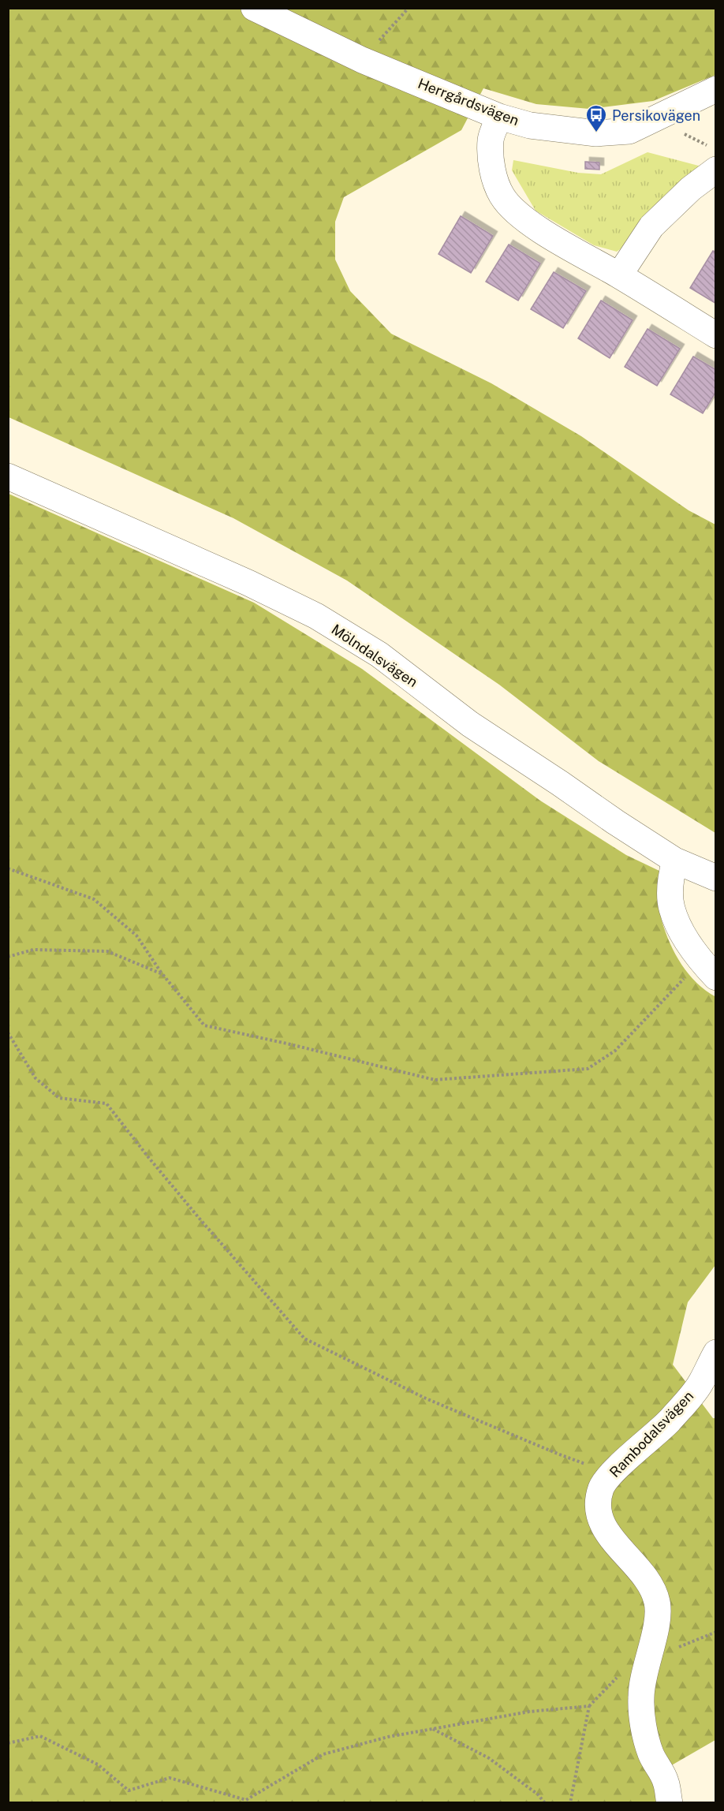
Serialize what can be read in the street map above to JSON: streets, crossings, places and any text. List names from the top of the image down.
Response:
{
  "streets": {
    "street": ["Herrgårdsvägen", "Mölndalsvägen", "Rambodalsvägen"]
  },
  "places": {
    "bus stop": ["Persikovägen"]
  }
}
